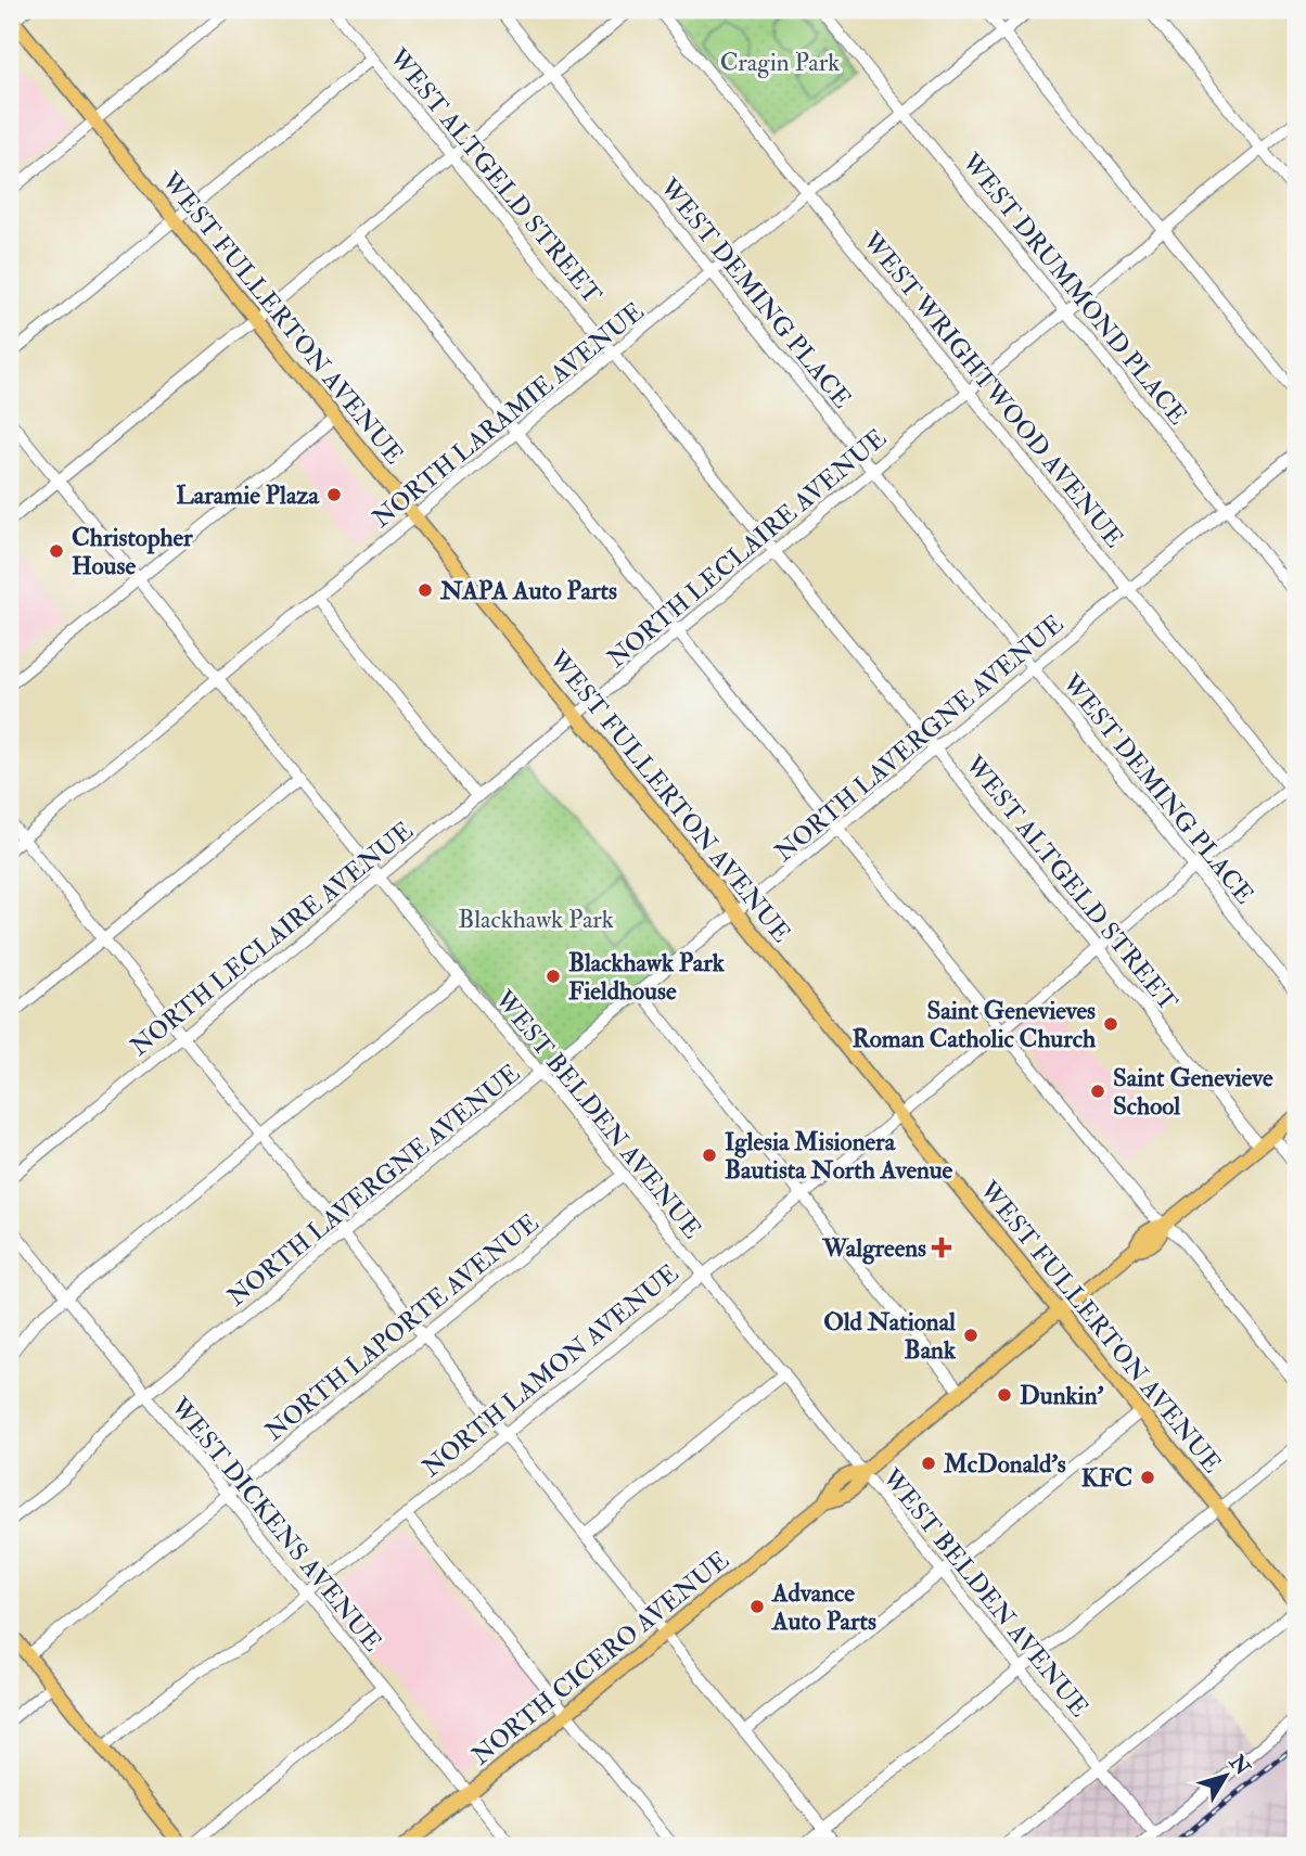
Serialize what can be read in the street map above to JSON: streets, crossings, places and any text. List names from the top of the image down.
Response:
{
  "streets": {
    "main road": ["WEST FULLERTON AVENUE", "NORTH CICERO AVENUE"],
    "street": [
      "WEST ALTGELD STREET",
      "WEST DRUMMOND PLACE",
      "WEST DEMING PLACE",
      "WEST WRIGHTWOOD AVENUE",
      "NORTH LARAMIE AVENUE",
      "NORTH LECLAIRE AVENUE",
      "NORTH LAVERGNE AVENUE",
      "WEST BELDEN AVENUE",
      "NORTH LAPORTE AVENUE",
      "NORTH LAMON AVENUE",
      "WEST DICKENS AVENUE"
    ]
  },
  "crossings": [
    ["WEST ALTGELD STREET", "NORTH LARAMIE AVENUE"],
    ["WEST ALTGELD STREET", "NORTH LECLAIRE AVENUE"],
    ["WEST ALTGELD STREET", "NORTH LAVERGNE AVENUE"],
    ["WEST ALTGELD STREET", "NORTH LAMON AVENUE"],
    ["WEST ALTGELD STREET", "NORTH CICERO AVENUE"],
    ["WEST DRUMMOND PLACE", "NORTH LARAMIE AVENUE"],
    ["WEST DRUMMOND PLACE", "NORTH LECLAIRE AVENUE"],
    ["WEST DRUMMOND PLACE", "NORTH LAVERGNE AVENUE"],
    ["WEST DEMING PLACE", "NORTH LARAMIE AVENUE"],
    ["WEST DEMING PLACE", "NORTH LECLAIRE AVENUE"],
    ["WEST DEMING PLACE", "NORTH LAVERGNE AVENUE"],
    ["WEST DEMING PLACE", "NORTH LAMON AVENUE"],
    ["WEST FULLERTON AVENUE", "NORTH LARAMIE AVENUE"],
    ["WEST FULLERTON AVENUE", "NORTH LECLAIRE AVENUE"],
    ["WEST FULLERTON AVENUE", "NORTH LAVERGNE AVENUE"],
    ["WEST FULLERTON AVENUE", "NORTH LAMON AVENUE"],
    ["WEST FULLERTON AVENUE", "NORTH CICERO AVENUE"],
    ["WEST WRIGHTWOOD AVENUE", "NORTH LARAMIE AVENUE"],
    ["WEST WRIGHTWOOD AVENUE", "NORTH LECLAIRE AVENUE"],
    ["WEST WRIGHTWOOD AVENUE", "NORTH LAVERGNE AVENUE"],
    ["WEST WRIGHTWOOD AVENUE", "NORTH LAMON AVENUE"],
    ["NORTH LARAMIE AVENUE", "WEST BELDEN AVENUE"],
    ["NORTH LECLAIRE AVENUE", "WEST BELDEN AVENUE"],
    ["NORTH LAVERGNE AVENUE", "WEST BELDEN AVENUE"],
    ["NORTH LAVERGNE AVENUE", "WEST DICKENS AVENUE"],
    ["WEST BELDEN AVENUE", "NORTH LAPORTE AVENUE"],
    ["WEST BELDEN AVENUE", "NORTH LAMON AVENUE"],
    ["WEST BELDEN AVENUE", "NORTH CICERO AVENUE"],
    ["NORTH LAPORTE AVENUE", "WEST DICKENS AVENUE"],
    ["NORTH LAMON AVENUE", "WEST DICKENS AVENUE"],
    ["WEST DICKENS AVENUE", "NORTH CICERO AVENUE"]
  ],
  "parks": ["Cragin Park", "Blackhawk Park"],
  "places": {
    "other": [
      "Laramie Plaza",
      "Christopher House",
      "NAPA Auto Parts",
      "Blackhawk Park Fieldhouse",
      "Saint Genevieves Roman Catholic Church",
      "Saint Genevieve School",
      "Iglesia Misionera Bautista North Avenue",
      "Old National Bank",
      "Dunkin'",
      "McDonald's",
      "KFC",
      "Advance Auto Parts"
    ],
    "health": ["Walgreens"]
  },
  "north": "top right"
}
